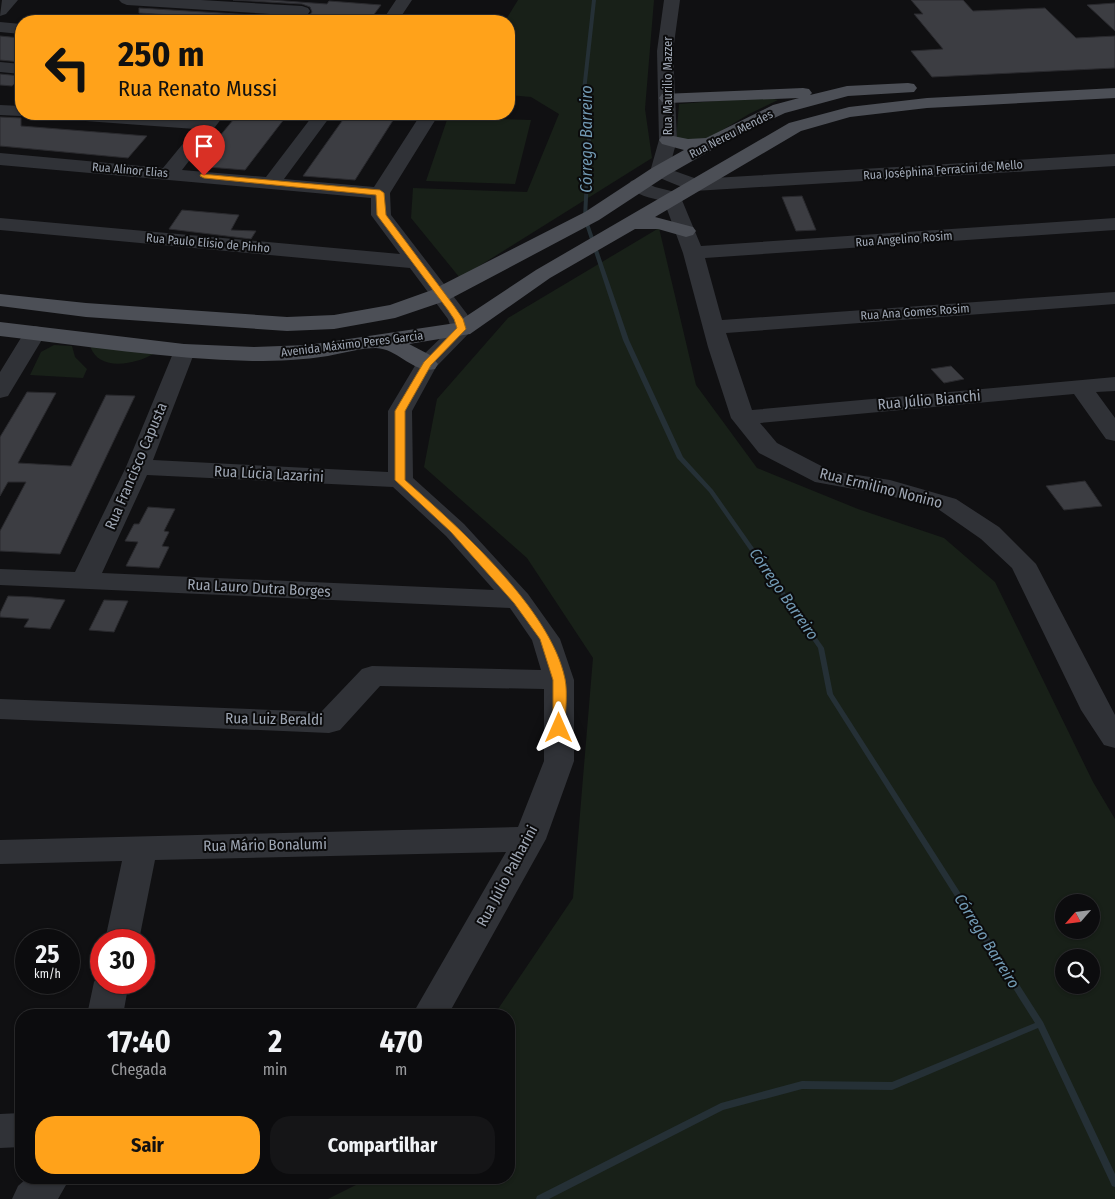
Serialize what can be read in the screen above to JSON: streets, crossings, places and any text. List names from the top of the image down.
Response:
{
  "streets": {
    "main road": ["Rua Nereu Mendes", "Avenida Máximo Peres Garcia"],
    "street": [
      "Rua Maurilio Mazzer",
      "Rua Alinor Elias",
      "Rua Joséphina Ferracini de Mello",
      "Rua Angelino Rosim",
      "Rua Paulo Elísio de Pinho",
      "Rua Ana Gomes Rosim",
      "Rua Júlio Bianchi",
      "Rua Francisco Capusta",
      "Rua Lúcia Lazarini",
      "Rua Ermilino Nonino",
      "Rua Lauro Dutra Borges",
      "Rua Luiz Beraldi",
      "Rua Mário Bonalumi",
      "Rua Júlio Palharini"
    ]
  },
  "crossings": [
    ["Rua Maurilio Mazzer", "Rua Nereu Mendes"],
    ["Rua Nereu Mendes", "Rua Joséphina Ferracini de Mello"],
    ["Rua Nereu Mendes", "Avenida Máximo Peres Garcia"],
    ["Rua Joséphina Ferracini de Mello", "Avenida Máximo Peres Garcia"],
    ["Rua Angelino Rosim", "Rua Ermilino Nonino"],
    ["Rua Ana Gomes Rosim", "Rua Ermilino Nonino"],
    ["Avenida Máximo Peres Garcia", "Rua Francisco Capusta"],
    ["Avenida Máximo Peres Garcia", "Rua Ermilino Nonino"],
    ["Rua Júlio Bianchi", "Rua Ermilino Nonino"],
    ["Rua Francisco Capusta", "Rua Lúcia Lazarini"],
    ["Rua Francisco Capusta", "Rua Lauro Dutra Borges"],
    ["Rua Lúcia Lazarini", "Rua Júlio Palharini"],
    ["Rua Lauro Dutra Borges", "Rua Júlio Palharini"],
    ["Rua Luiz Beraldi", "Rua Júlio Palharini"],
    ["Rua Mário Bonalumi", "Rua Júlio Palharini"]
  ],
  "water": ["Córrego Barreiro"],
  "north": "bottom left",
  "page": {
    "turn": ["250 m", "Rua Renato Mussi"],
    "speed": "25 km/h",
    "limit": "30",
    "eta": [
      "17:40",
      "Chegada",
      "2",
      "min",
      "470",
      "m"
    ],
    "buttons": ["Sair", "Compartilhar"]
  }
}
